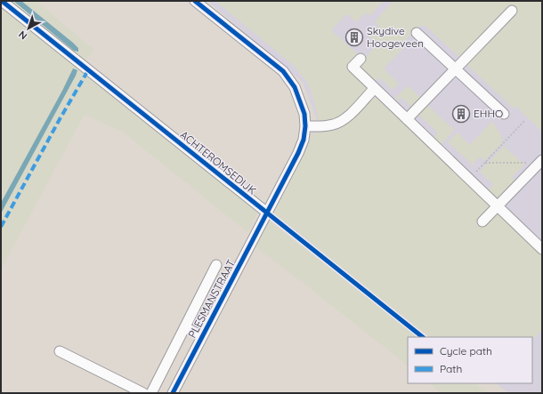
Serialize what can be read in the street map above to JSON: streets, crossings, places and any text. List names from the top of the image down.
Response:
{
  "streets": {
    "street": ["ACHTEROMSEDIJK", "PLESMANSTRAAT"]
  },
  "crossings": [
    ["ACHTEROMSEDIJK", "PLESMANSTRAAT"]
  ],
  "places": {
    "building": ["Skydive Hoogeveen", "EHHO"]
  },
  "legend": ["Cycle path", "Path"],
  "north": "bottom left"
}
